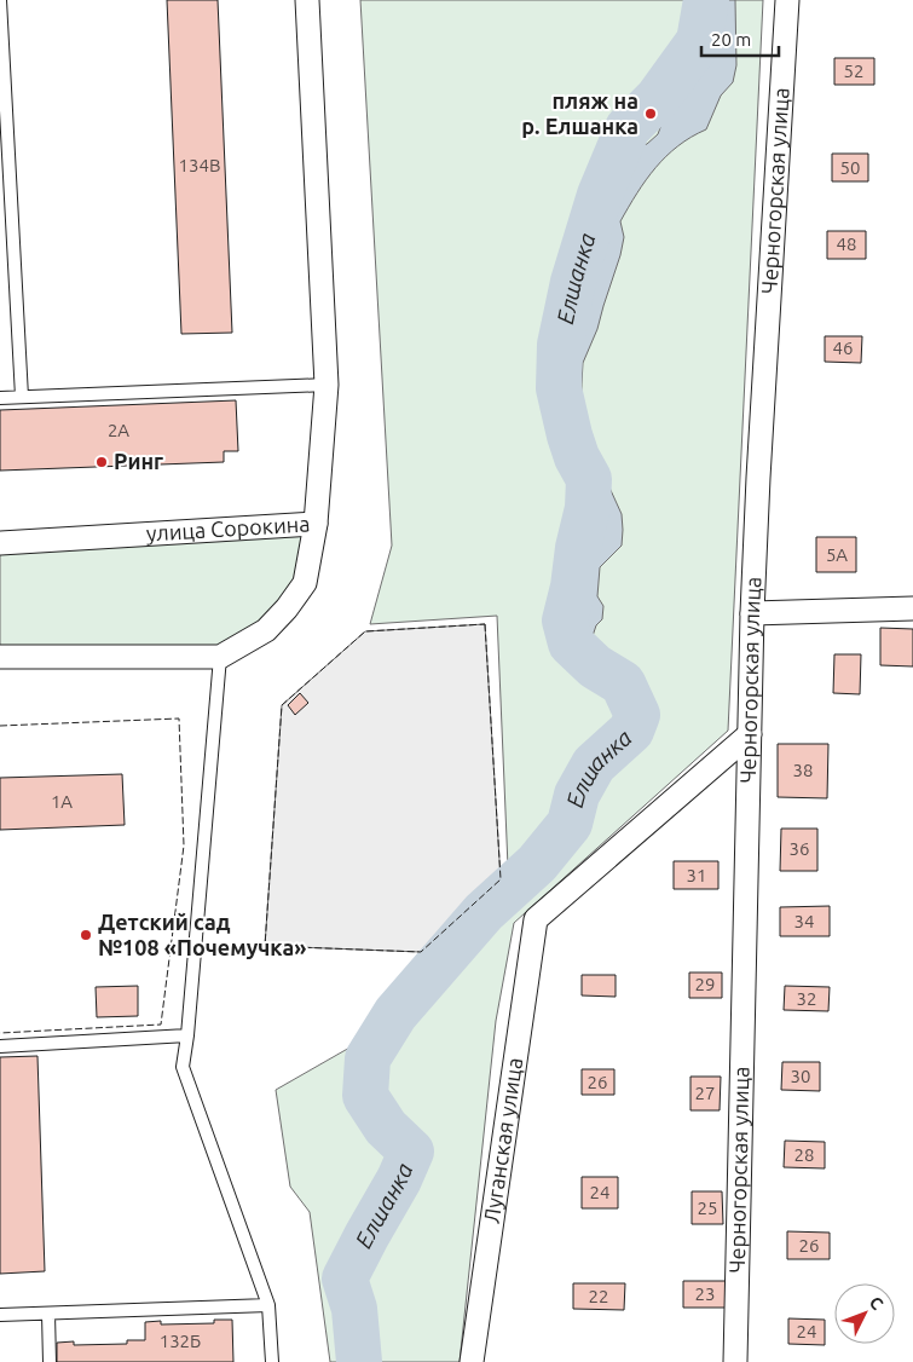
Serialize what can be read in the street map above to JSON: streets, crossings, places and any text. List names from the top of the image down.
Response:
{
  "streets": {
    "street": ["Черногорская улица", "улица Сорокина", "Луганская улица"]
  },
  "crossings": [
    ["Черногорская улица", "Луганская улица"]
  ],
  "water": ["Елшанка"],
  "places": ["пляж на р. Елшанка", "Ринг", "Детский сад №108 «Почемучка»"],
  "house_numbers": [
    "52",
    "134В",
    "50",
    "48",
    "46",
    "2А",
    "5А",
    "38",
    "1А",
    "36",
    "31",
    "34",
    "29",
    "32",
    "30",
    "26",
    "27",
    "28",
    "24",
    "25",
    "26",
    "23",
    "22",
    "24",
    "132Б"
  ],
  "scale_bar": "20 m",
  "north": "top right"
}
